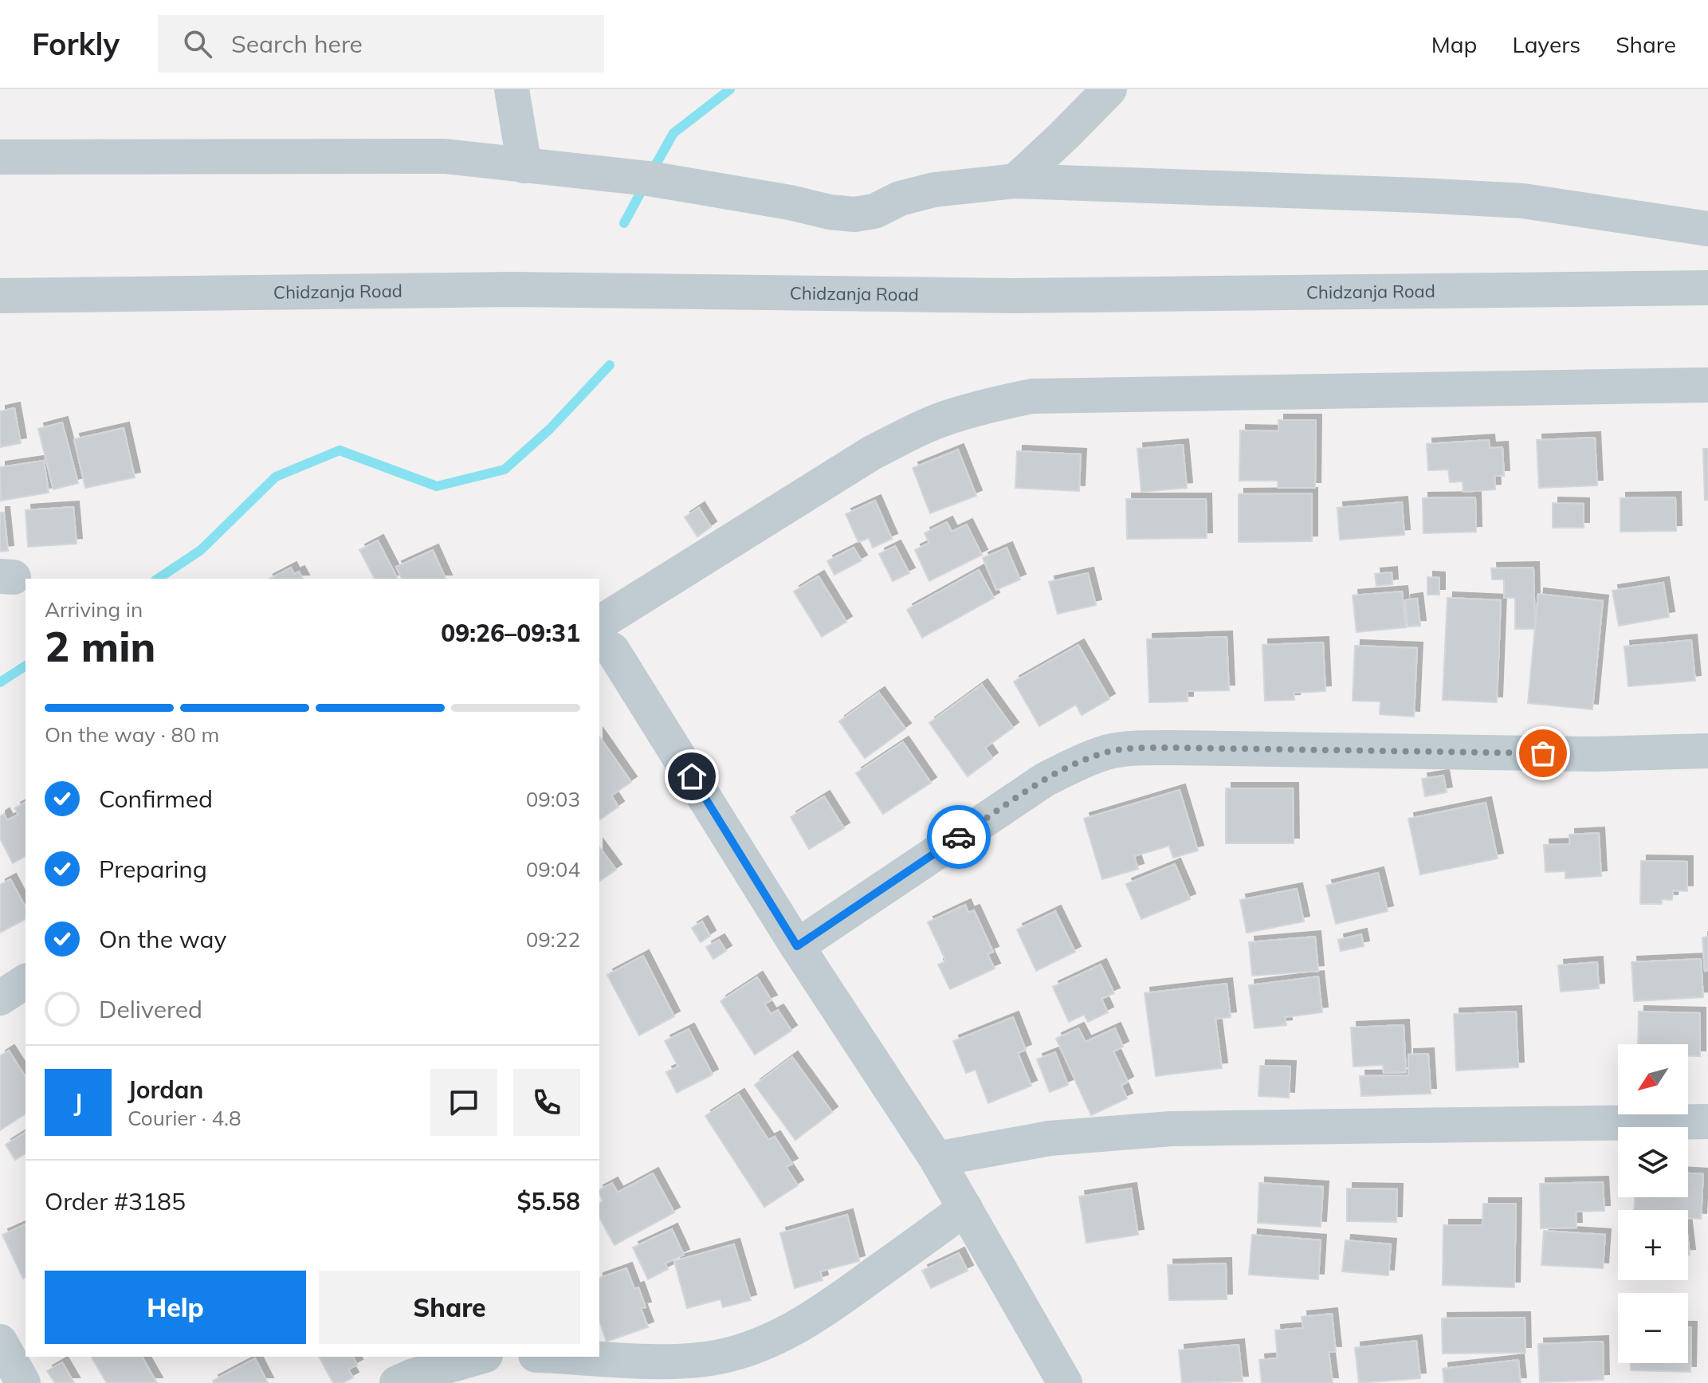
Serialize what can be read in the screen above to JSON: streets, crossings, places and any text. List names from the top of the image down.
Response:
{
  "streets": {
    "street": ["Chidzanja Road"]
  },
  "north": "bottom left",
  "page": {
    "header": "Forkly",
    "search": "Search here",
    "nav": ["Map", "Layers", "Share"],
    "heading": ["2 min", "Arriving in", "09:26–09:31"],
    "panel": [
      "Jordan",
      "Courier · 4.8",
      "Order #3185",
      "$5.58"
    ],
    "bar": "On the way · 80 m",
    "list": [
      ["Confirmed", "09:03"],
      ["Preparing", "09:04"],
      ["On the way", "09:22"],
      "Delivered"
    ],
    "map_buttons": ["+", "−"],
    "round": "J",
    "buttons": ["Help", "Share"]
  }
}
